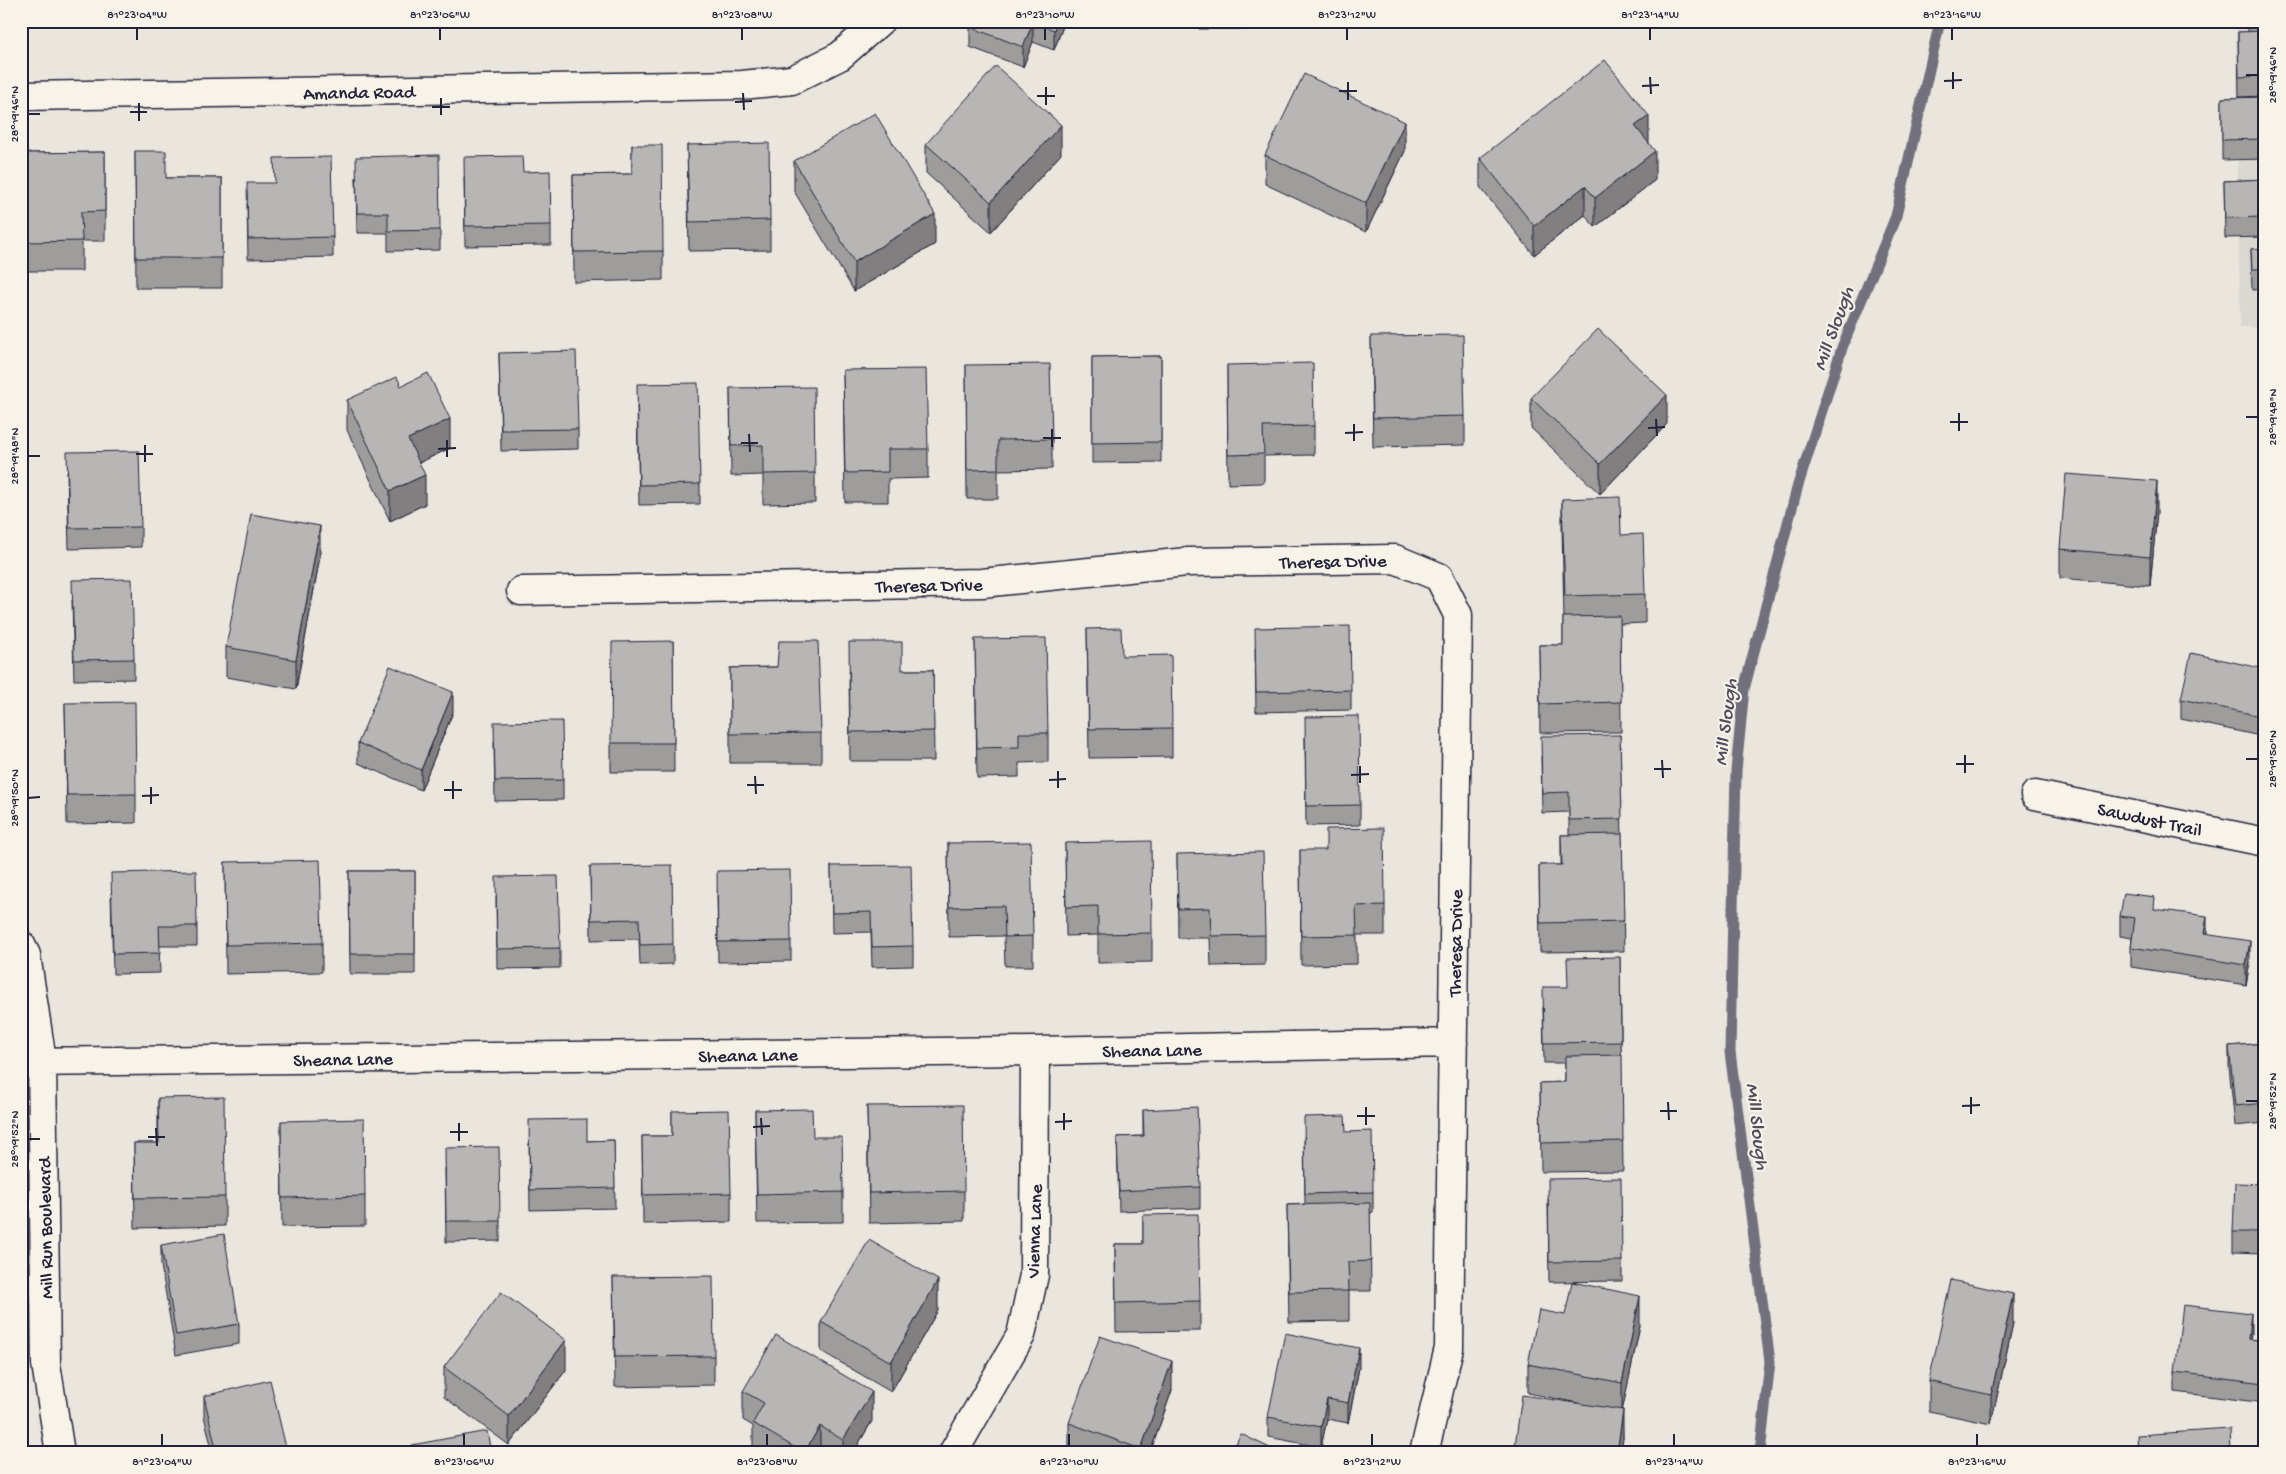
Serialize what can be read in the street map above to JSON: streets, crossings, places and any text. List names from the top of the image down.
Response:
{
  "streets": {
    "street": [
      "Amanda Road",
      "Theresa Drive",
      "Sawdust Trail",
      "Sheana Lane",
      "Mill Run Boulevard",
      "Vienna Lane"
    ]
  },
  "crossings": [
    ["Theresa Drive", "Sheana Lane"],
    ["Sheana Lane", "Mill Run Boulevard"],
    ["Sheana Lane", "Vienna Lane"]
  ],
  "water": ["Mill Slough"],
  "coordinates": [
    "81°23'04\"W",
    "81°23'06\"W",
    "81°23'08\"W",
    "81°23'10\"W",
    "81°23'12\"W",
    "81°23'14\"W",
    "81°23'16\"W",
    "28°19'46\"N",
    "28°19'48\"N",
    "28°19'50\"N",
    "28°19'52\"N"
  ]
}
